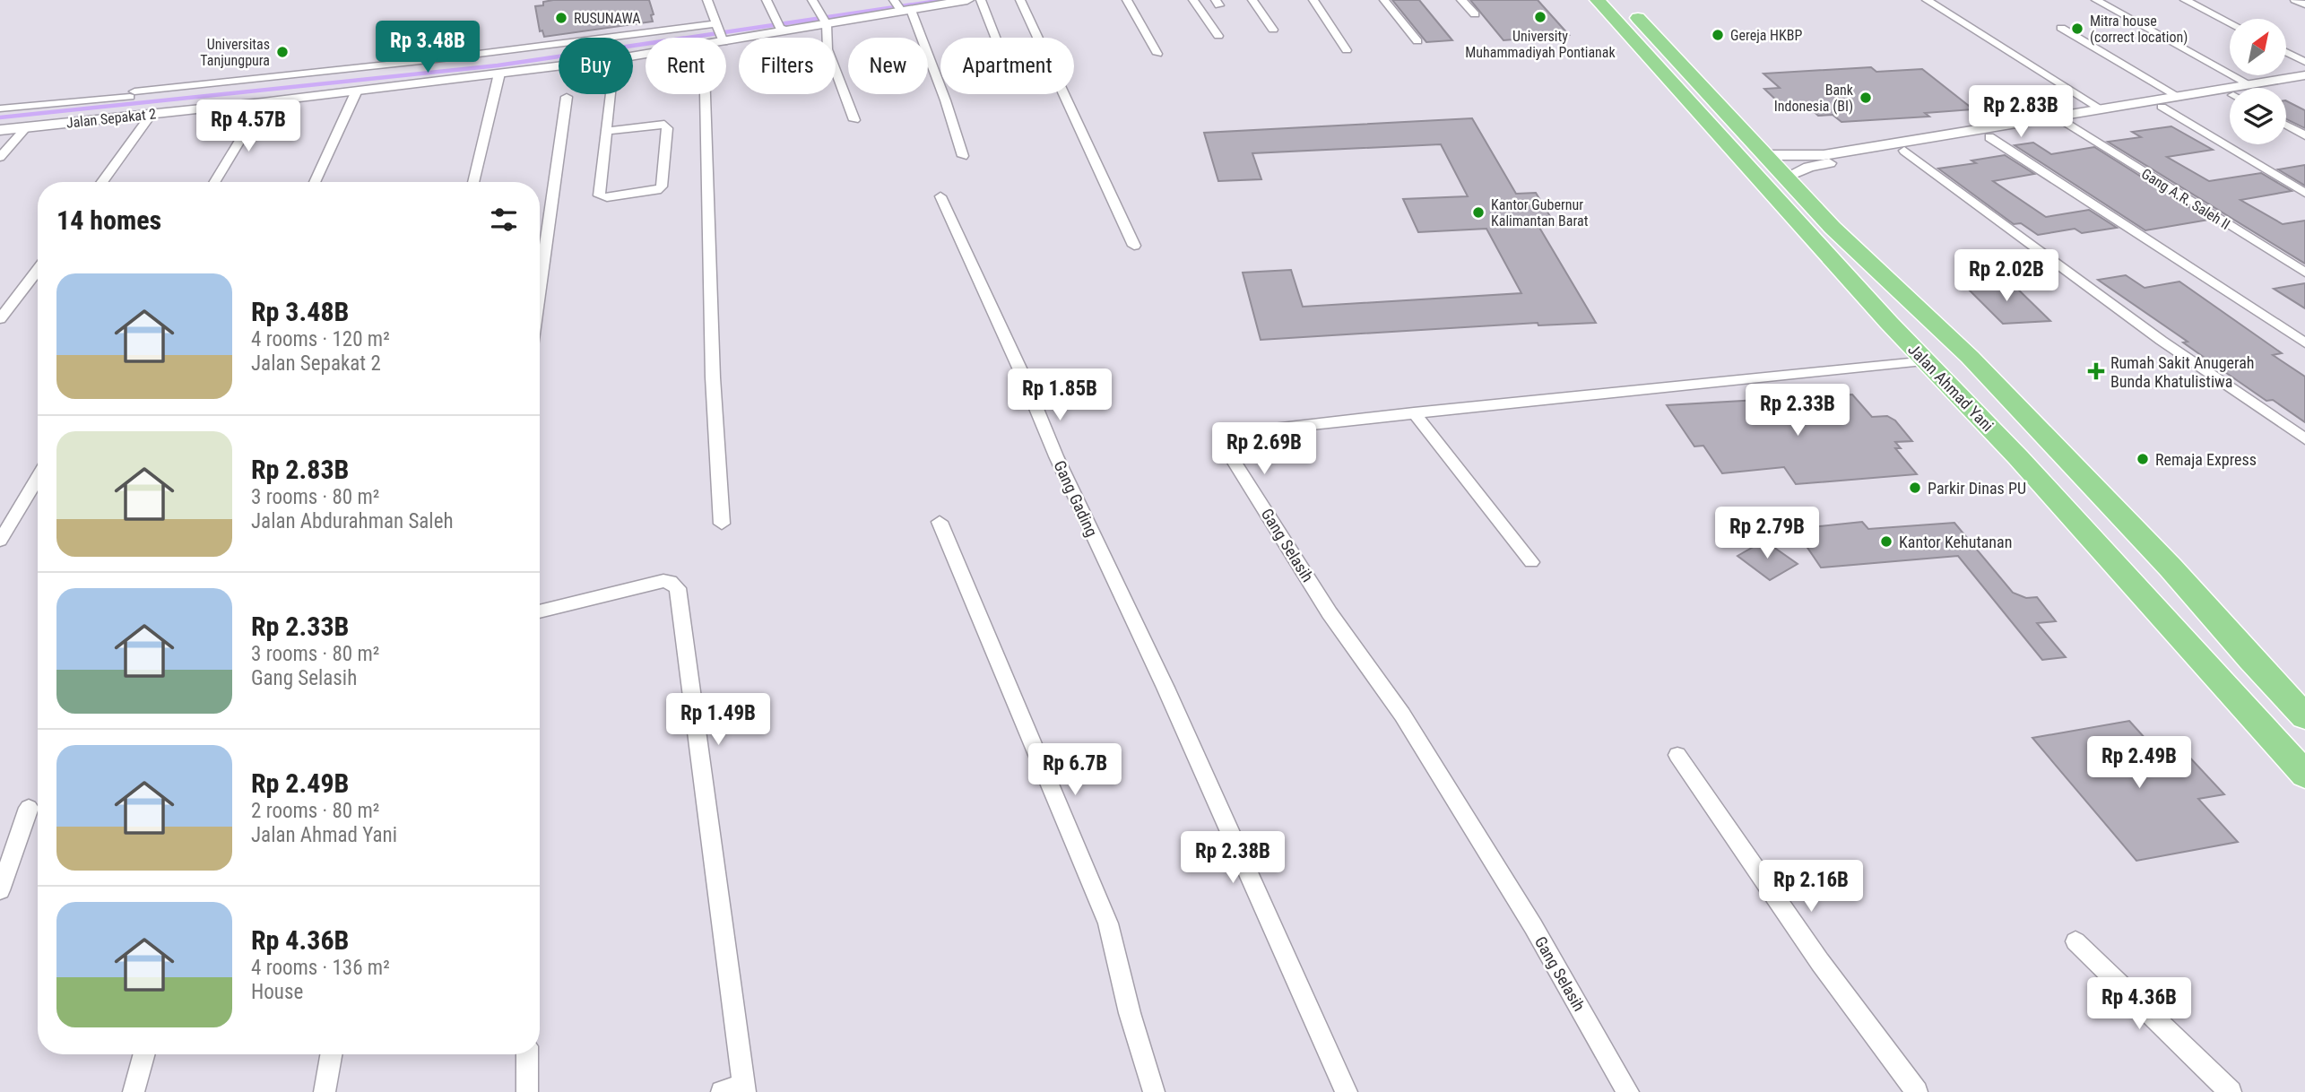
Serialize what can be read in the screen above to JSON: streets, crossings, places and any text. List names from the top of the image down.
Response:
{
  "streets": {
    "highway": ["Jalan Ahmad Yani"],
    "street": [
      "Jalan Sepakat 2",
      "Gang A.R. Saleh II",
      "Gang Gading",
      "Gang Selasih"
    ]
  },
  "crossings": [
    ["Jalan Ahmad Yani", "Gang Selasih"]
  ],
  "places": {
    "other": [
      "University Muhammadiyah Pontianak",
      "RUSUNAWA",
      "Mitra house (correct location)",
      "Gereja HKBP",
      "Universitas Tanjungpura",
      "Bank Indonesia (BI)",
      "Kantor Gubernur Kalimantan Barat",
      "Remaja Express",
      "Parkir Dinas PU",
      "Kantor Kehutanan"
    ],
    "health": ["Rumah Sakit Anugerah Bunda Khatulistiwa"]
  },
  "north": "top right",
  "page": {
    "price": [
      "Rp 3.48B",
      "Rp 2.83B",
      "Rp 4.57B",
      "Rp 2.02B",
      "Rp 1.85B",
      "Rp 2.33B",
      "Rp 2.69B",
      "Rp 2.79B",
      "Rp 1.49B",
      "Rp 2.49B",
      "Rp 6.7B",
      "Rp 2.38B",
      "Rp 2.16B",
      "Rp 4.36B"
    ],
    "chip": [
      "Buy",
      "Rent",
      "Filters",
      "New",
      "Apartment"
    ],
    "heading": "14 homes",
    "list": [
      {
        "name": "Rp 3.48B",
        "note": "4 rooms · 120 m² · Jalan Sepakat 2"
      },
      {
        "name": "Rp 2.83B",
        "note": "3 rooms · 80 m² · Jalan Abdurahman Saleh"
      },
      {
        "name": "Rp 2.33B",
        "note": "3 rooms · 80 m² · Gang Selasih"
      },
      {
        "name": "Rp 2.49B",
        "note": "2 rooms · 80 m² · Jalan Ahmad Yani"
      },
      {
        "name": "Rp 4.36B",
        "note": "4 rooms · 136 m² · House"
      }
    ]
  }
}
